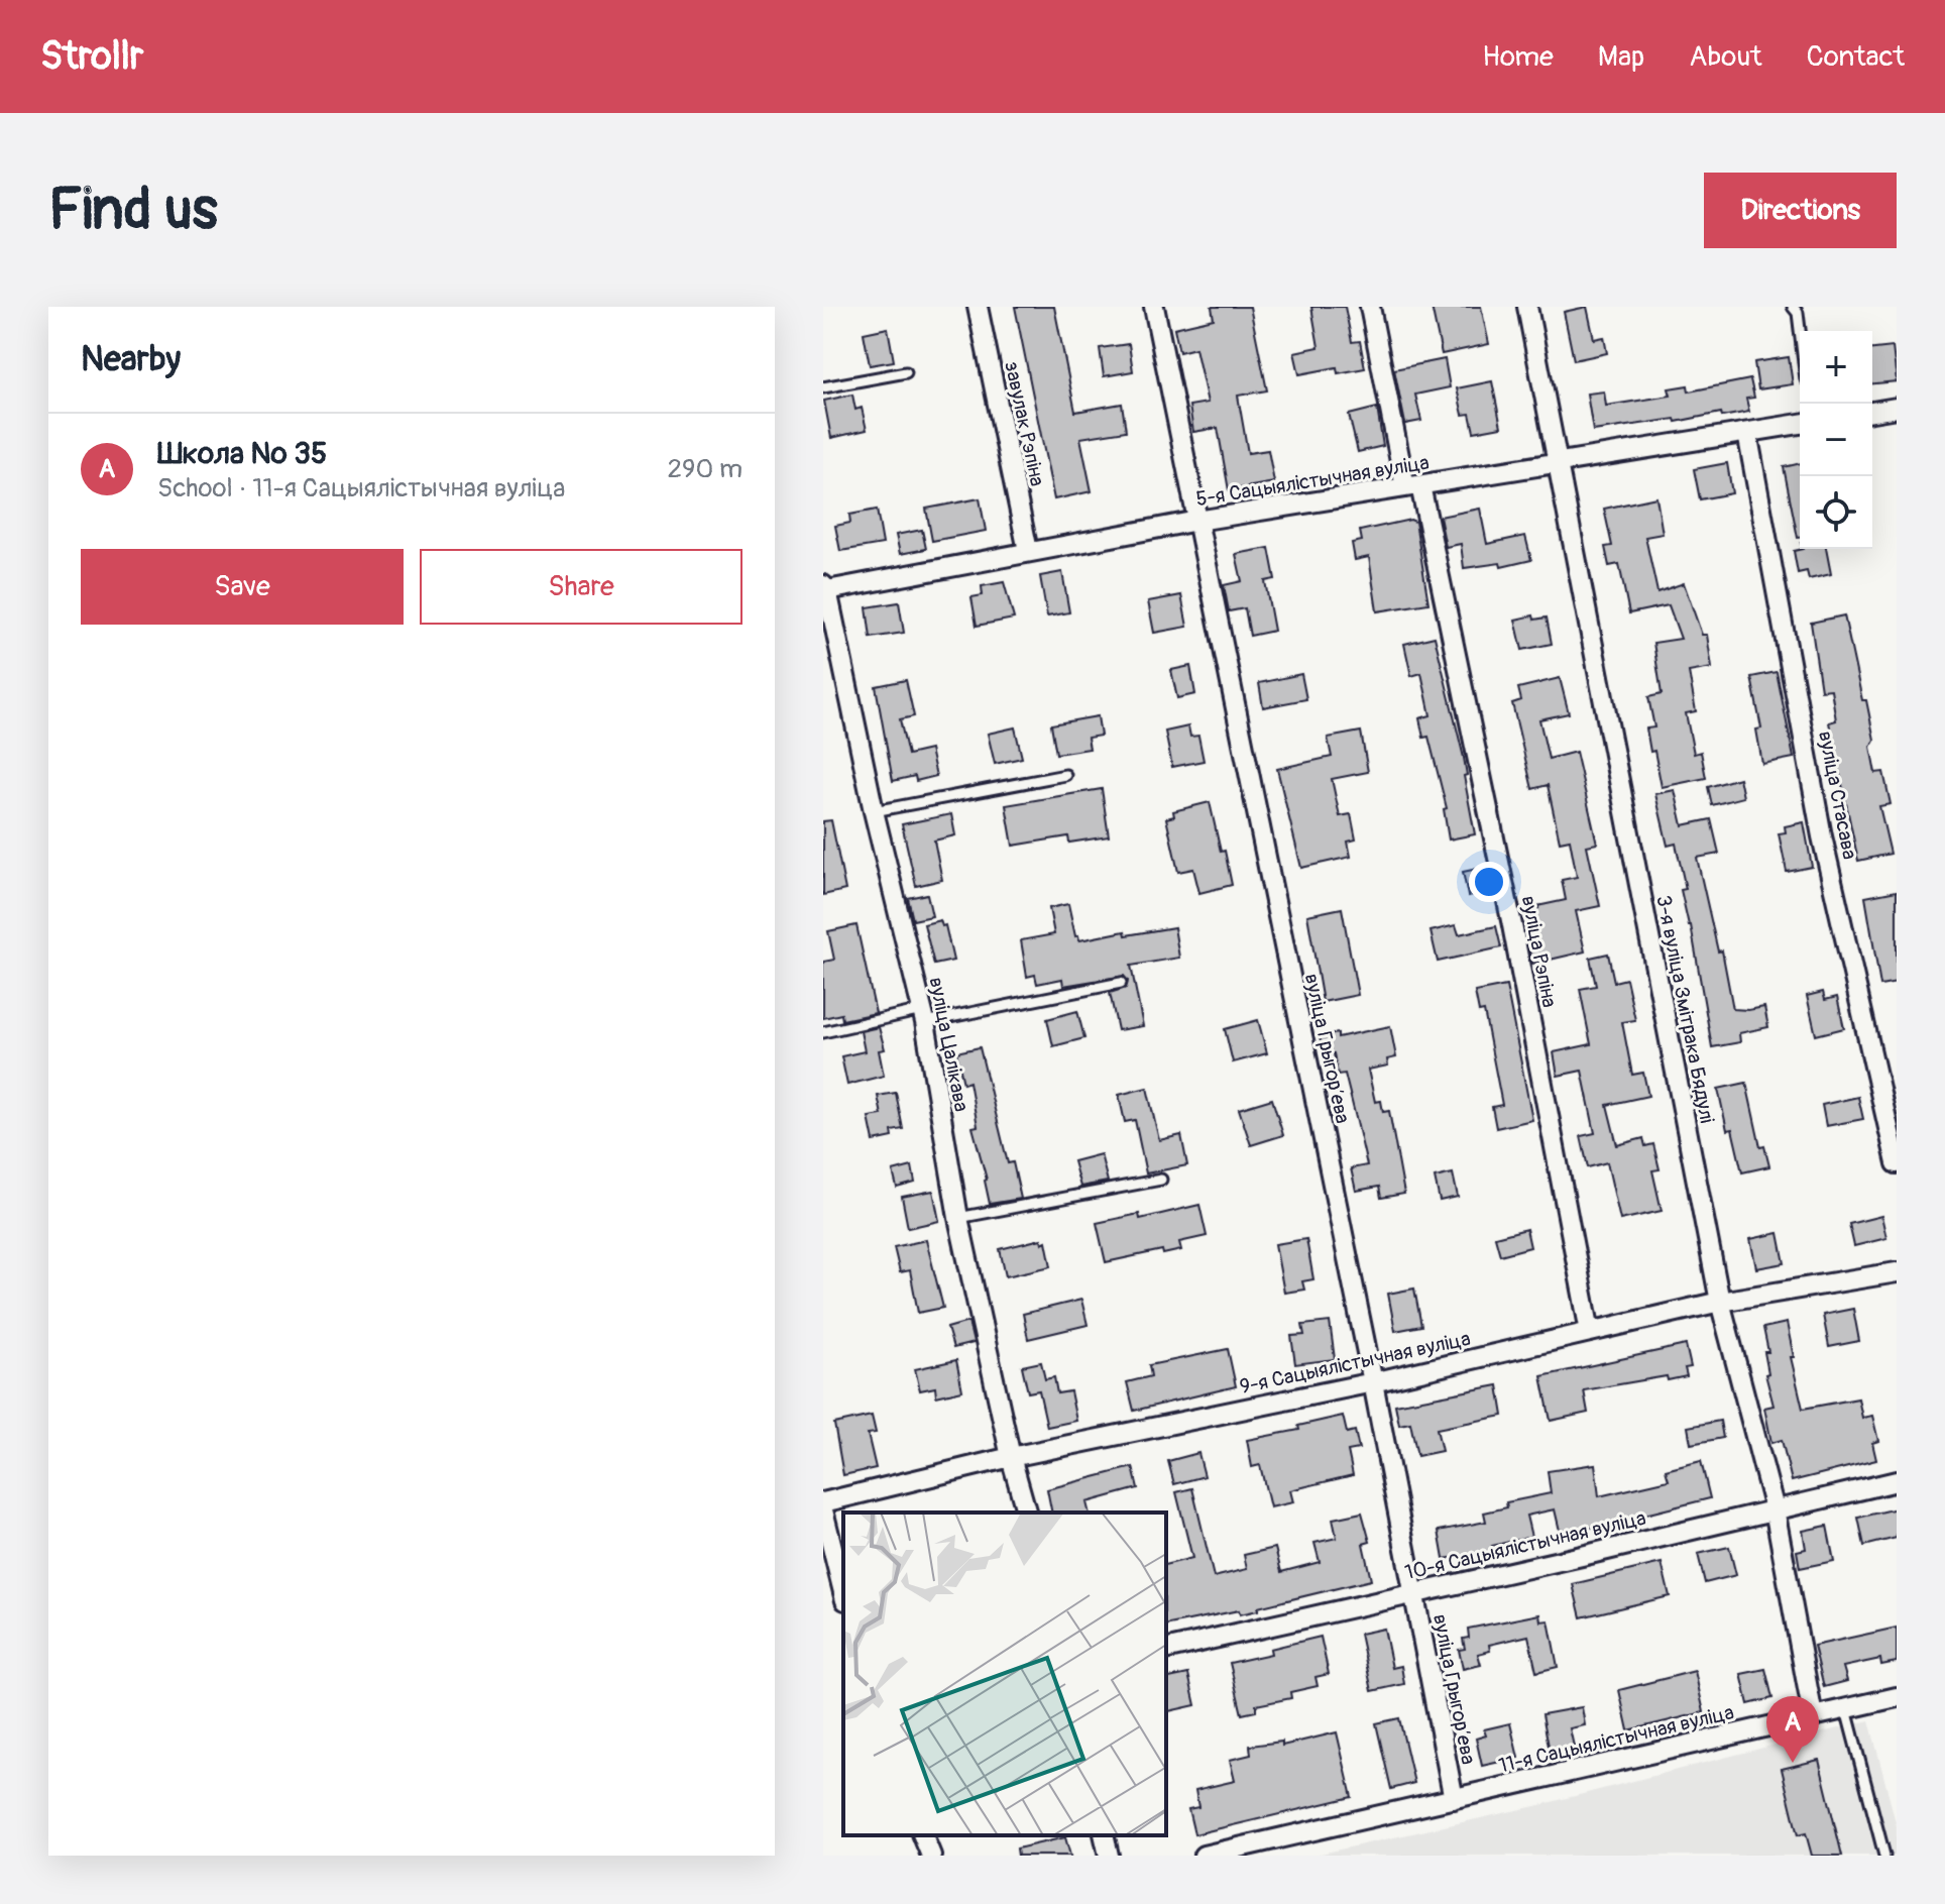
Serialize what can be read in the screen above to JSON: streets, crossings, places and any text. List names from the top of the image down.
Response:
{
  "streets": {
    "street": [
      "завулак Рэпіна",
      "5-я Сацыялістычная вуліца",
      "вуліца Стасава",
      "вуліца Рэпіна",
      "3-я вуліца Змітрака Бядулі",
      "вуліца Цалікава",
      "вуліца Грыгорʼева",
      "9-я Сацыялістычная вуліца",
      "10-я Сацыялістычная вуліца",
      "11-я Сацыялістычная вуліца"
    ]
  },
  "crossings": [
    ["завулак Рэпіна", "5-я Сацыялістычная вуліца"],
    ["5-я Сацыялістычная вуліца", "вуліца Стасава"],
    ["5-я Сацыялістычная вуліца", "вуліца Рэпіна"],
    ["5-я Сацыялістычная вуліца", "3-я вуліца Змітрака Бядулі"],
    ["5-я Сацыялістычная вуліца", "вуліца Цалікава"],
    ["5-я Сацыялістычная вуліца", "вуліца Грыгорʼева"],
    ["вуліца Рэпіна", "9-я Сацыялістычная вуліца"],
    ["3-я вуліца Змітрака Бядулі", "9-я Сацыялістычная вуліца"],
    ["3-я вуліца Змітрака Бядулі", "10-я Сацыялістычная вуліца"],
    ["3-я вуліца Змітрака Бядулі", "11-я Сацыялістычная вуліца"],
    ["вуліца Цалікава", "9-я Сацыялістычная вуліца"],
    ["вуліца Грыгорʼева", "9-я Сацыялістычная вуліца"],
    ["вуліца Грыгорʼева", "10-я Сацыялістычная вуліца"],
    ["вуліца Грыгорʼева", "11-я Сацыялістычная вуліца"]
  ],
  "page": {
    "header": "Strollr",
    "nav": [
      "Home",
      "Map",
      "About",
      "Contact"
    ],
    "buttons": [
      "Directions",
      ["Save", "Share"]
    ],
    "title": "Find us",
    "heading": "Nearby",
    "map_buttons": ["+", "−"],
    "list": [
      {
        "mark": "A",
        "name": "Школа № 35",
        "note": "School · 11-я Сацыялістычная вуліца",
        "value": "290 m"
      }
    ],
    "pins": "A"
  }
}
